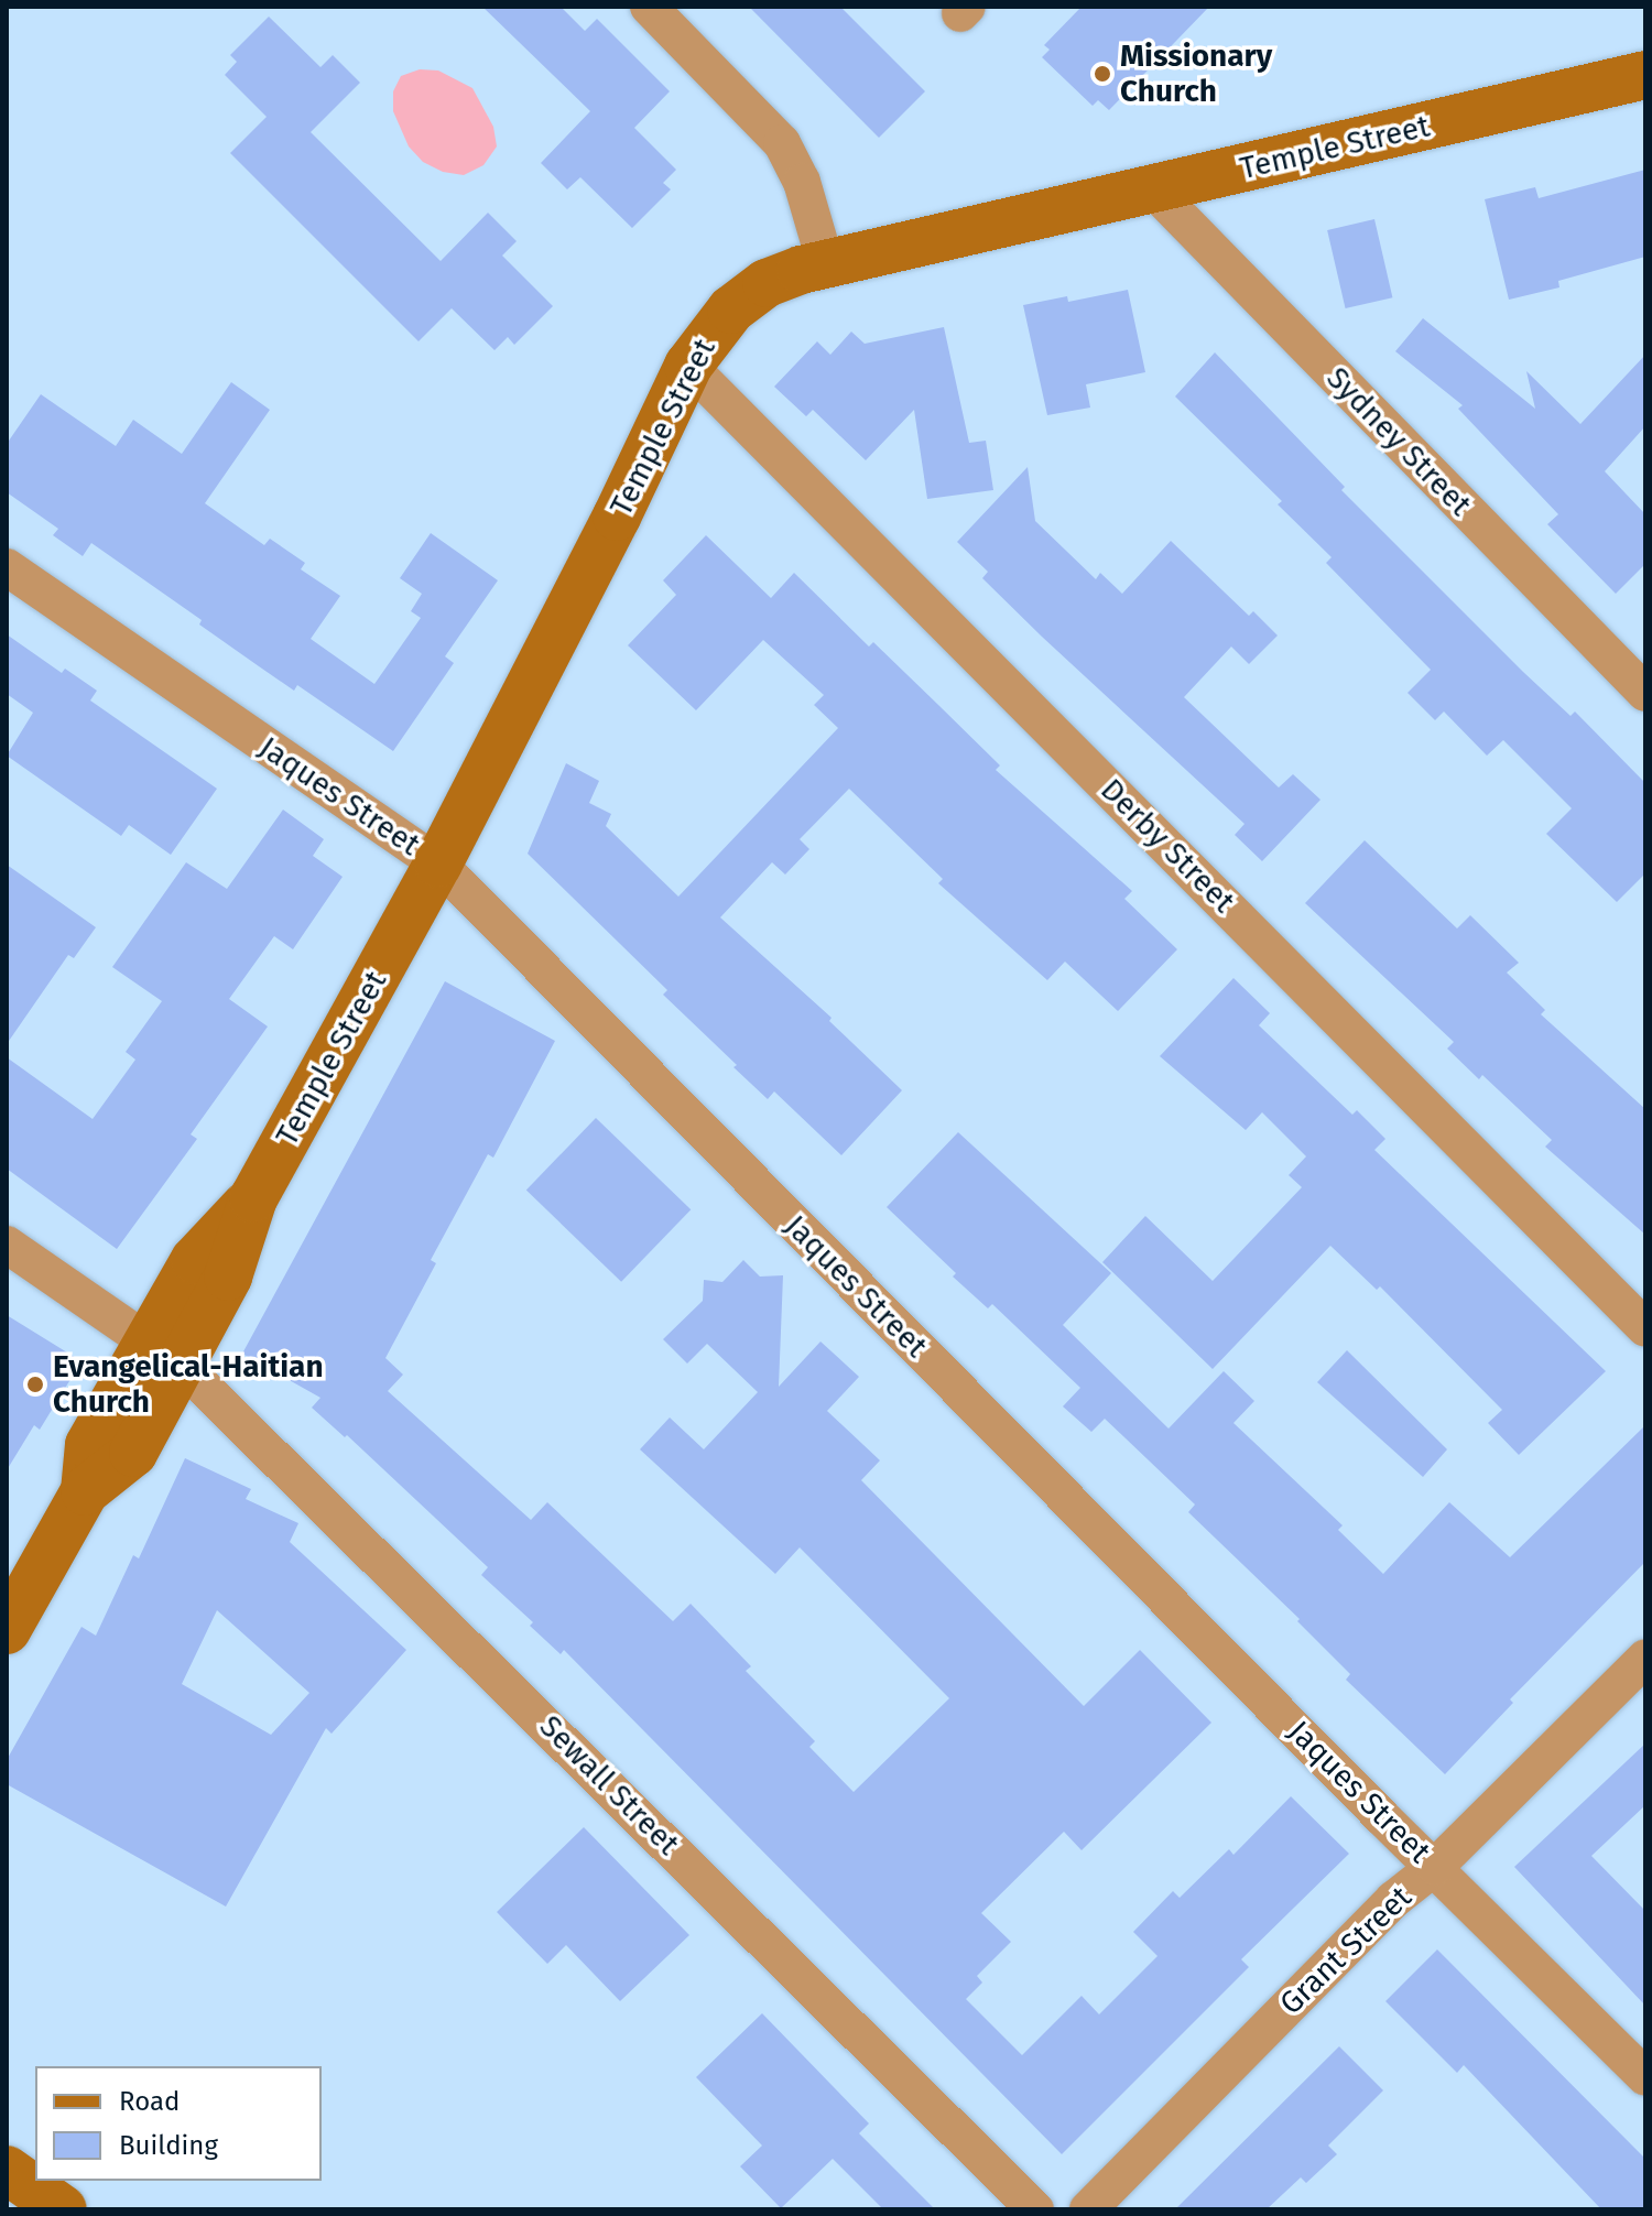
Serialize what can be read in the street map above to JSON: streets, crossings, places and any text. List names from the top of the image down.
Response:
{
  "streets": {
    "street": [
      "Temple Street",
      "Sydney Street",
      "Jaques Street",
      "Derby Street",
      "Sewall Street",
      "Grant Street"
    ]
  },
  "crossings": [
    ["Temple Street", "Sydney Street"],
    ["Temple Street", "Jaques Street"],
    ["Temple Street", "Derby Street"],
    ["Temple Street", "Sewall Street"],
    ["Jaques Street", "Grant Street"]
  ],
  "places": ["Missionary Church", "Evangelical-Haitian Church"],
  "legend": ["Road", "Building"]
}
